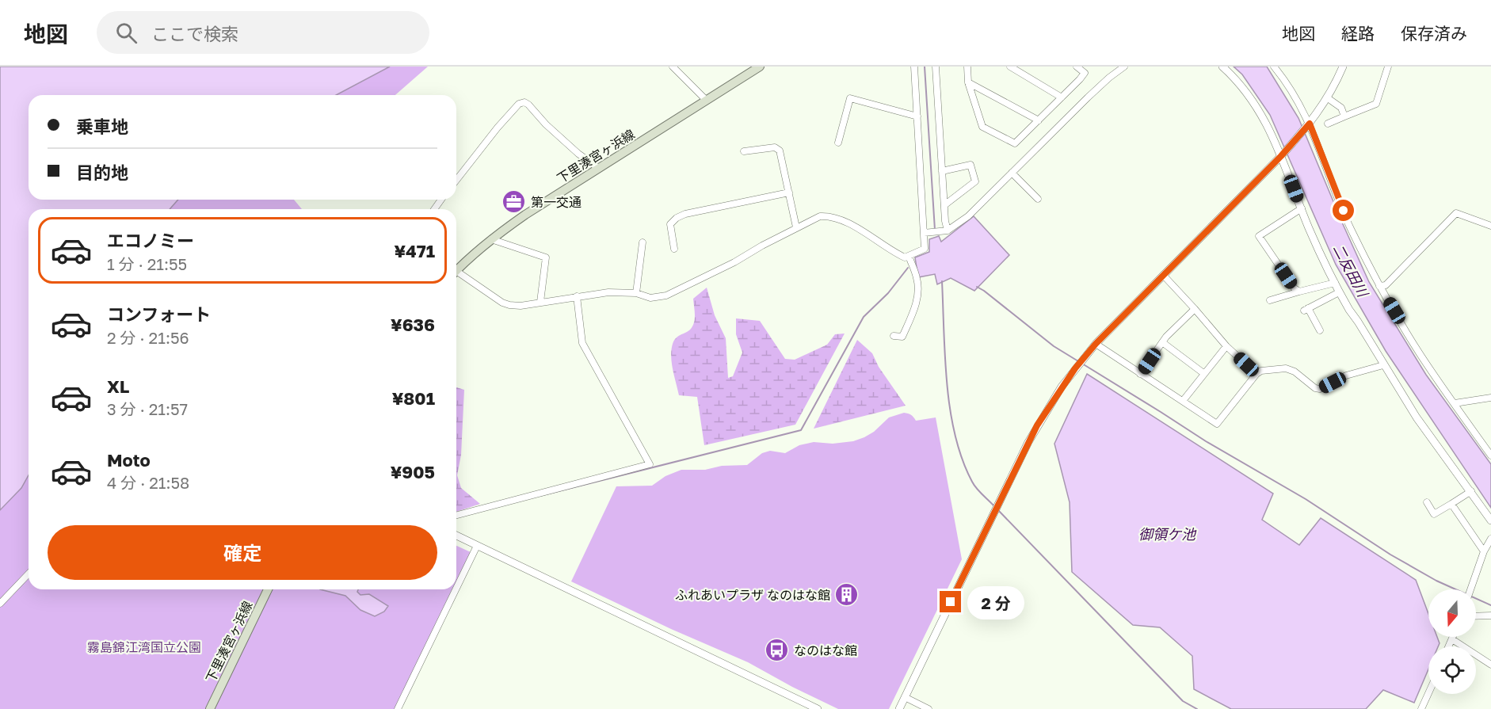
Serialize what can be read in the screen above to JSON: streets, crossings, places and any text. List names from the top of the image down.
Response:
{
  "streets": {
    "main road": ["下里湊宮ヶ浜線"]
  },
  "water": ["二反田川", "御領ケ池"],
  "parks": ["霧島錦江湾国立公園"],
  "places": {
    "office": ["第一交通"],
    "building": ["ふれあいプラザ なのはな館"],
    "bus stop": ["なのはな館"]
  },
  "north": "bottom",
  "page": {
    "header": "地図",
    "search": "ここで検索",
    "nav": ["地図", "経路", "保存済み"],
    "banner": ["乗車地", "目的地"],
    "list": [
      {
        "name": "エコノミー",
        "note": "1 分 · 21:55",
        "value": "¥471"
      },
      {
        "name": "コンフォート",
        "note": "2 分 · 21:56",
        "value": "¥636"
      },
      {
        "name": "XL",
        "note": "3 分 · 21:57",
        "value": "¥801"
      },
      {
        "name": "Moto",
        "note": "4 分 · 21:58",
        "value": "¥905"
      }
    ],
    "buttons": "確定",
    "bubble": "2 分"
  }
}
